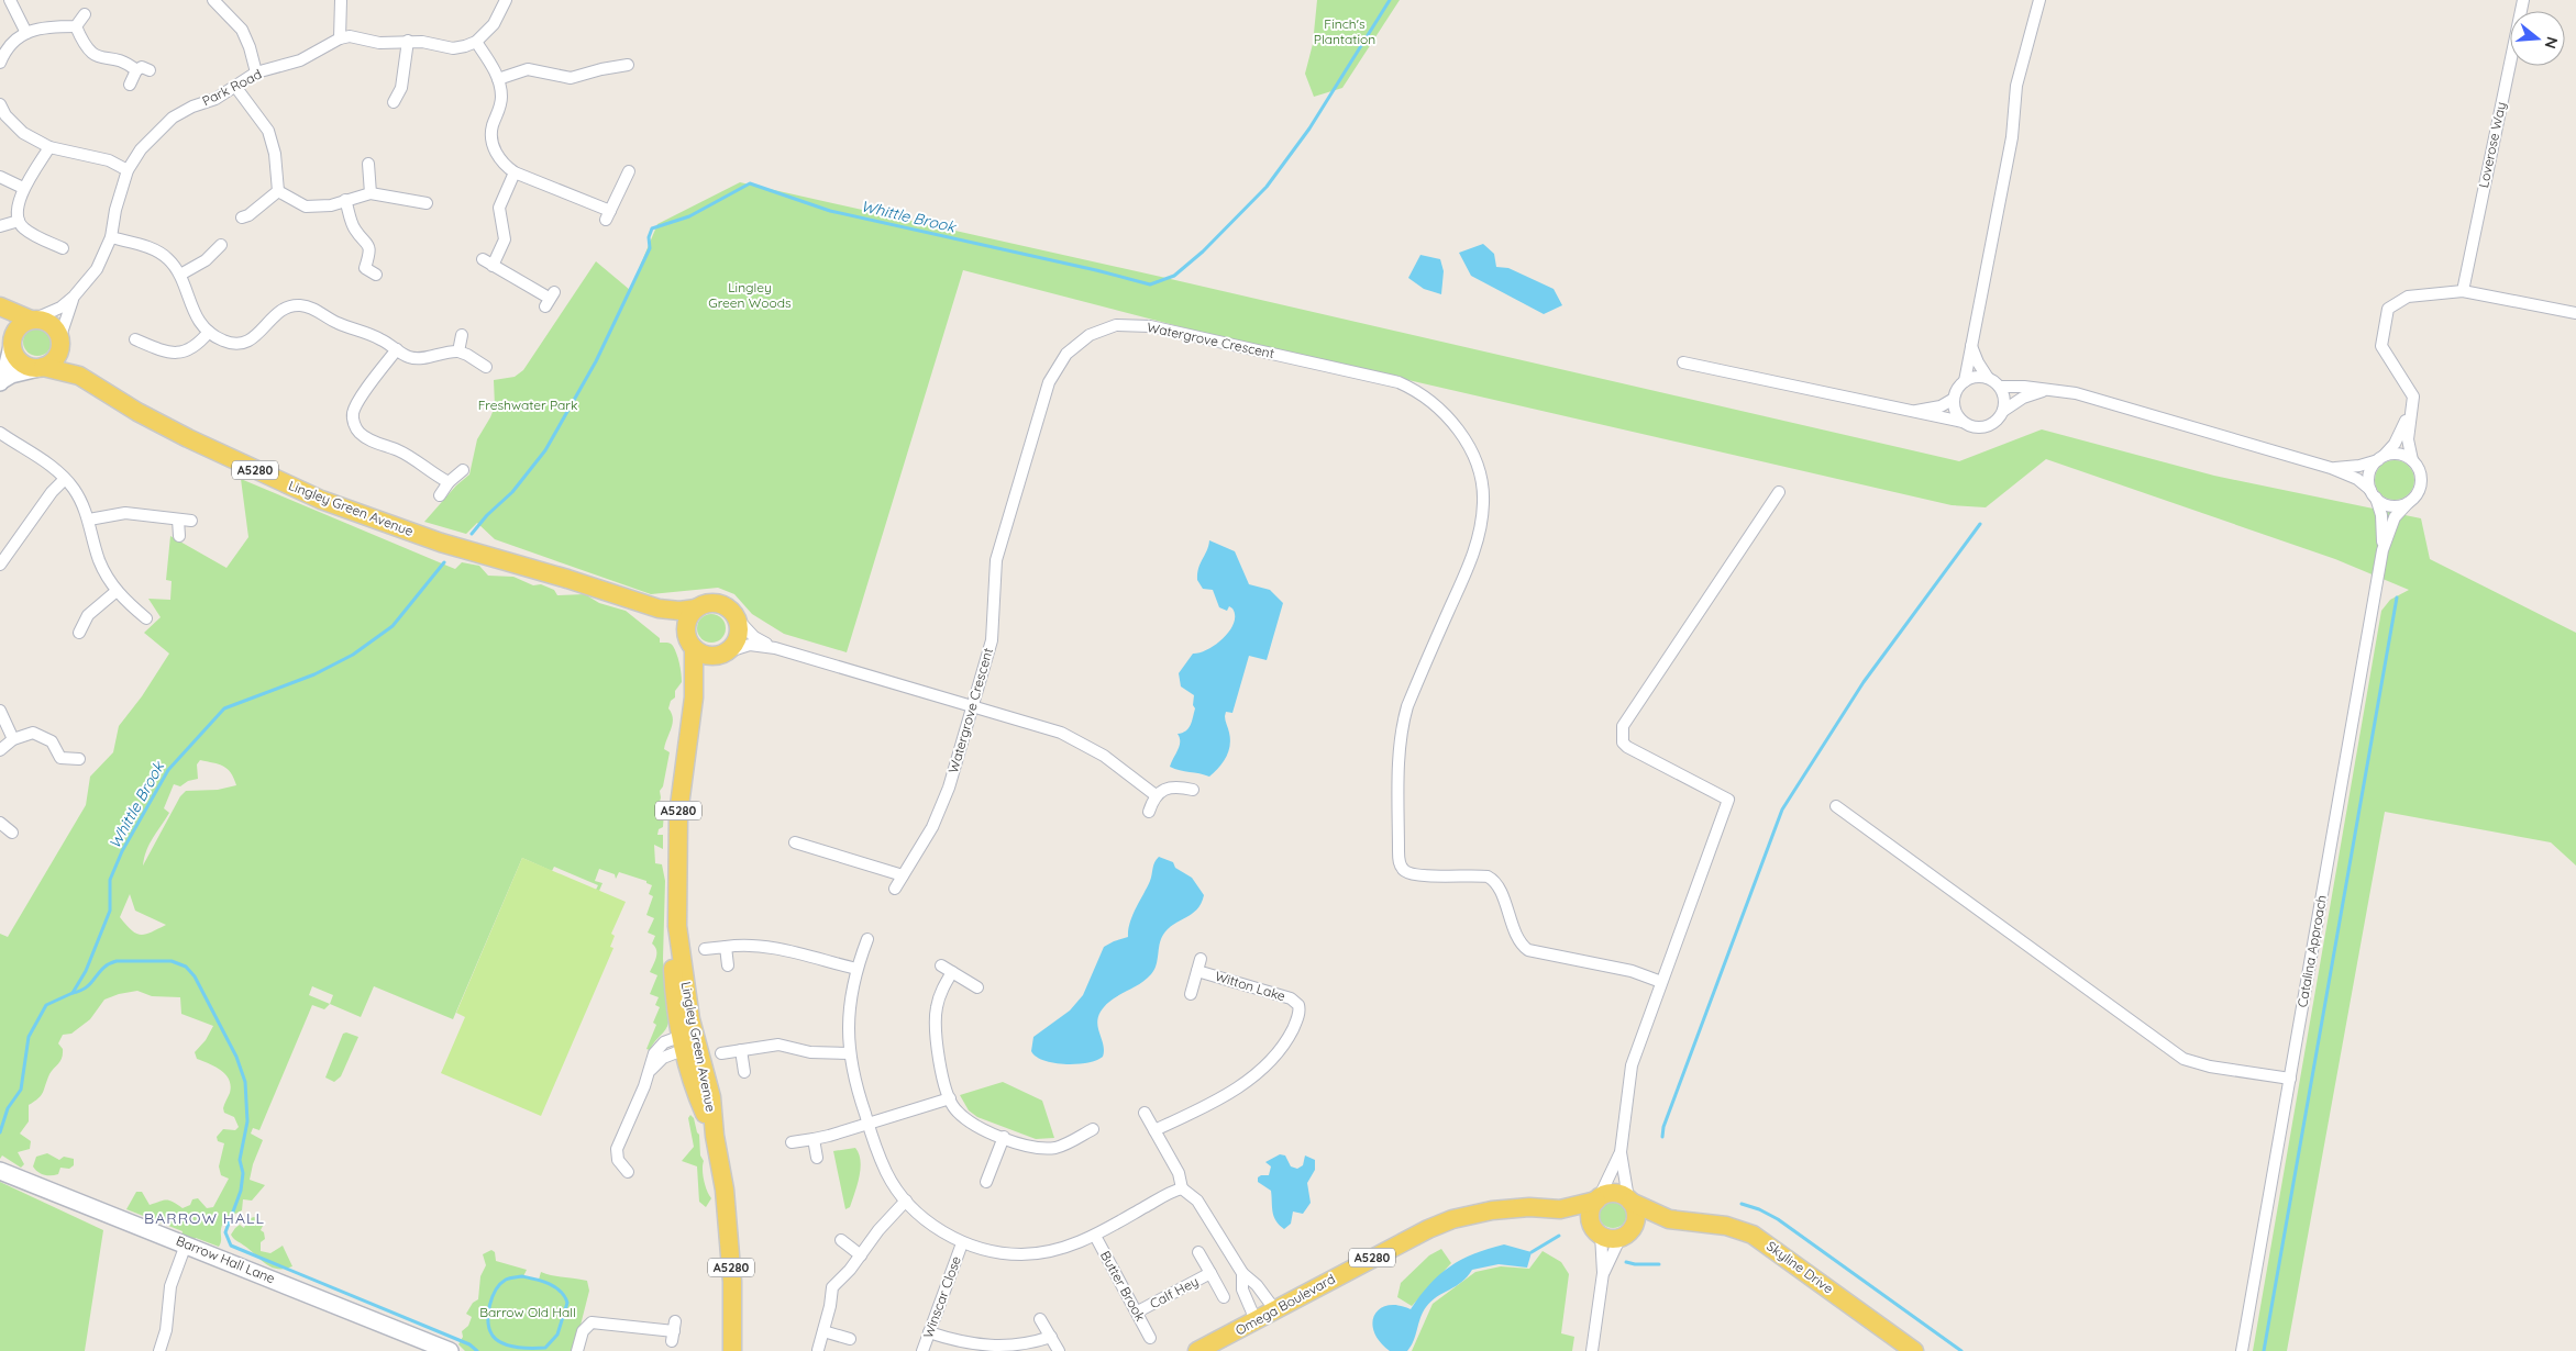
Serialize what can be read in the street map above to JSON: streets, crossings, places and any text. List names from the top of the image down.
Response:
{
  "streets": {
    "main road": [
      "A5280",
      "Lingley Green Avenue",
      "Skyline Drive",
      "Omega Boulevard"
    ],
    "street": [
      "Park Road",
      "Loverose Way",
      "Watergrove Crescent",
      "Catalina Approach",
      "Witton Lake",
      "Barrow Hall Lane",
      "Butter Brook",
      "Calf Hey",
      "Winscar Close"
    ]
  },
  "crossings": [
    ["Park Road", "A5280"],
    ["Park Road", "Lingley Green Avenue"],
    ["A5280", "Lingley Green Avenue"],
    ["A5280", "Skyline Drive"],
    ["A5280", "Omega Boulevard"],
    ["Skyline Drive", "Omega Boulevard"],
    ["Butter Brook", "Calf Hey"]
  ],
  "districts": ["BARROW HALL"],
  "water": ["Whittle Brook"],
  "parks": [
    "Finch's Plantation",
    "Lingley Green Woods",
    "Freshwater Park",
    "Barrow Old Hall"
  ],
  "north": "right"
}
